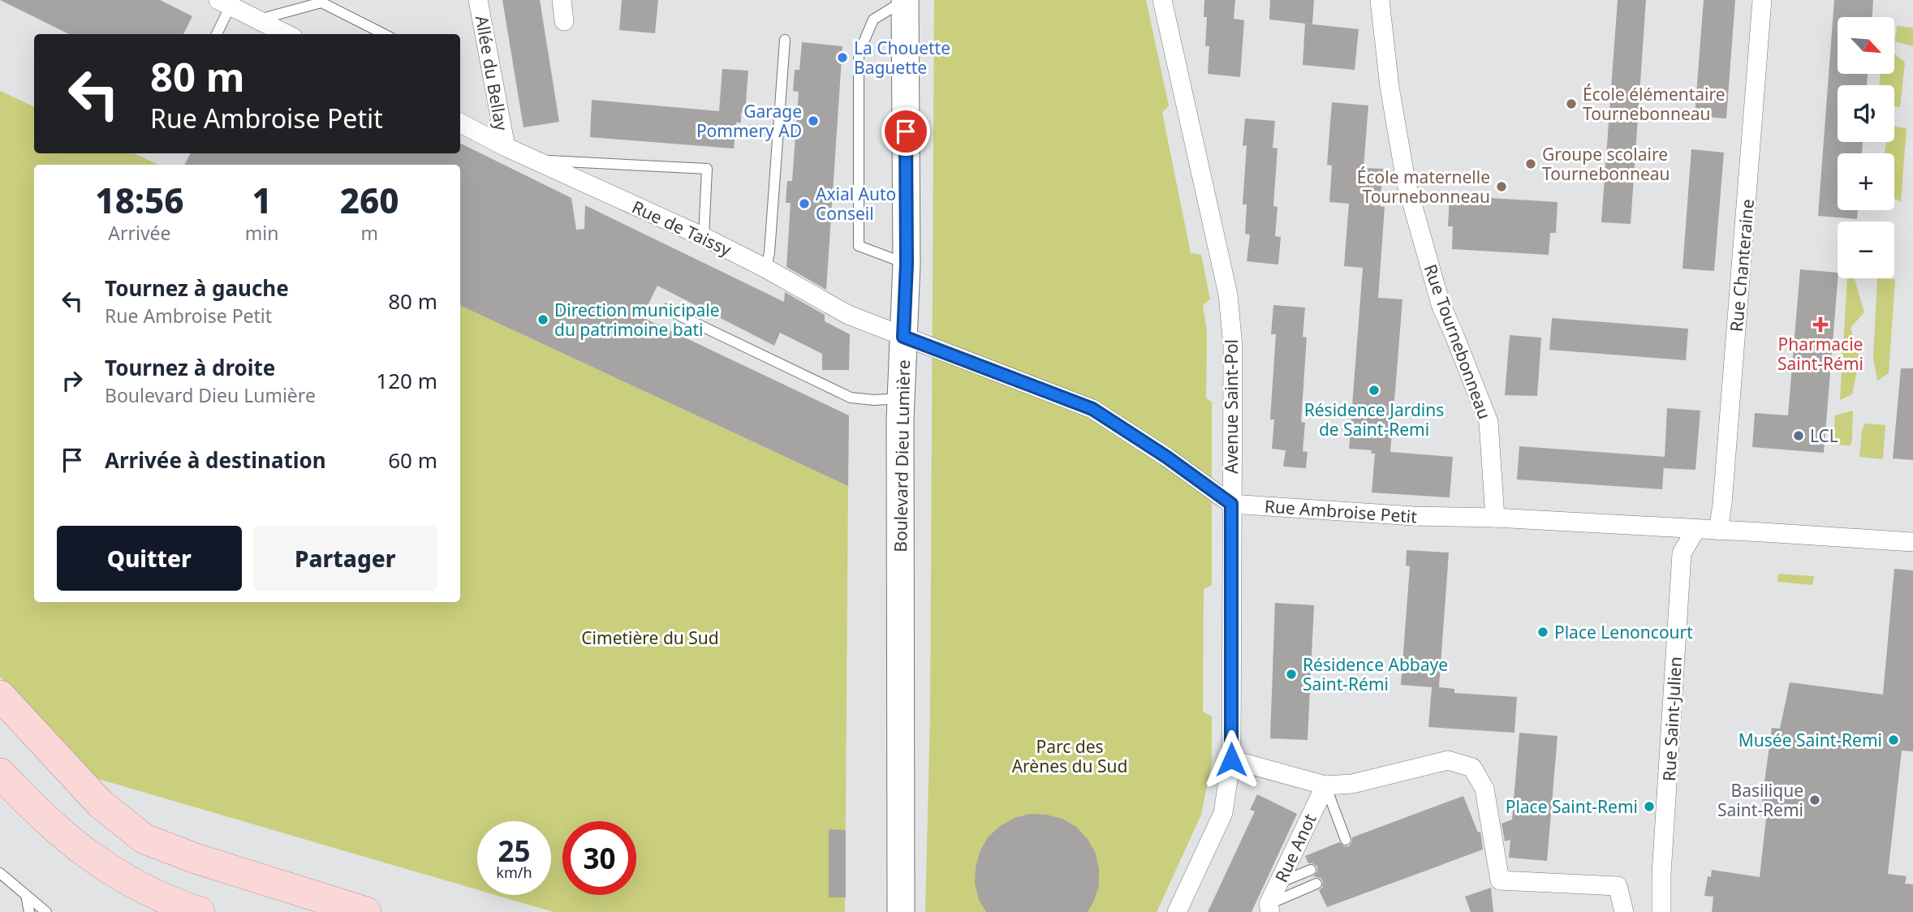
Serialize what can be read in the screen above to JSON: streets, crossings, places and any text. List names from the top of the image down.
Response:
{
  "streets": {
    "main road": ["Boulevard Dieu Lumière"],
    "street": [
      "Allée du Bellay",
      "Rue de Taissy",
      "Rue Chanteraine",
      "Rue Tournebonneau",
      "Avenue Saint-Pol",
      "Rue Ambroise Petit",
      "Rue Saint-Julien",
      "Rue Anot"
    ]
  },
  "crossings": [
    ["Allée du Bellay", "Rue de Taissy"],
    ["Rue de Taissy", "Boulevard Dieu Lumière"],
    ["Rue Chanteraine", "Rue Ambroise Petit"],
    ["Rue Tournebonneau", "Rue Ambroise Petit"],
    ["Avenue Saint-Pol", "Rue Ambroise Petit"],
    ["Rue Ambroise Petit", "Rue Saint-Julien"]
  ],
  "parks": ["Cimetière du Sud", "Parc des Arènes du Sud"],
  "places": {
    "other": [
      "La Chouette Baguette",
      "École élémentaire Tournebonneau",
      "Garage Pommery AD",
      "Groupe scolaire Tournebonneau",
      "École maternelle Tournebonneau",
      "Axial Auto Conseil",
      "Direction municipale du patrimoine bati",
      "Résidence Jardins de Saint-Remi",
      "LCL",
      "Place Lenoncourt",
      "Résidence Abbaye Saint-Rémi",
      "Musée Saint-Remi",
      "Basilique Saint-Remi",
      "Place Saint-Remi"
    ],
    "health": ["Pharmacie Saint-Rémi"]
  },
  "north": "bottom right",
  "page": {
    "map_buttons": ["+", "−"],
    "turn": ["80 m", "Rue Ambroise Petit"],
    "eta": [
      "18:56",
      "Arrivée",
      "1",
      "min",
      "260",
      "m"
    ],
    "list": [
      {
        "name": "Tournez à gauche",
        "note": "Rue Ambroise Petit",
        "value": "80 m"
      },
      {
        "name": "Tournez à droite",
        "note": "Boulevard Dieu Lumière",
        "value": "120 m"
      },
      {
        "name": "Arrivée à destination",
        "value": "60 m"
      }
    ],
    "buttons": ["Quitter", "Partager"],
    "speed": "25 km/h",
    "limit": "30"
  }
}
